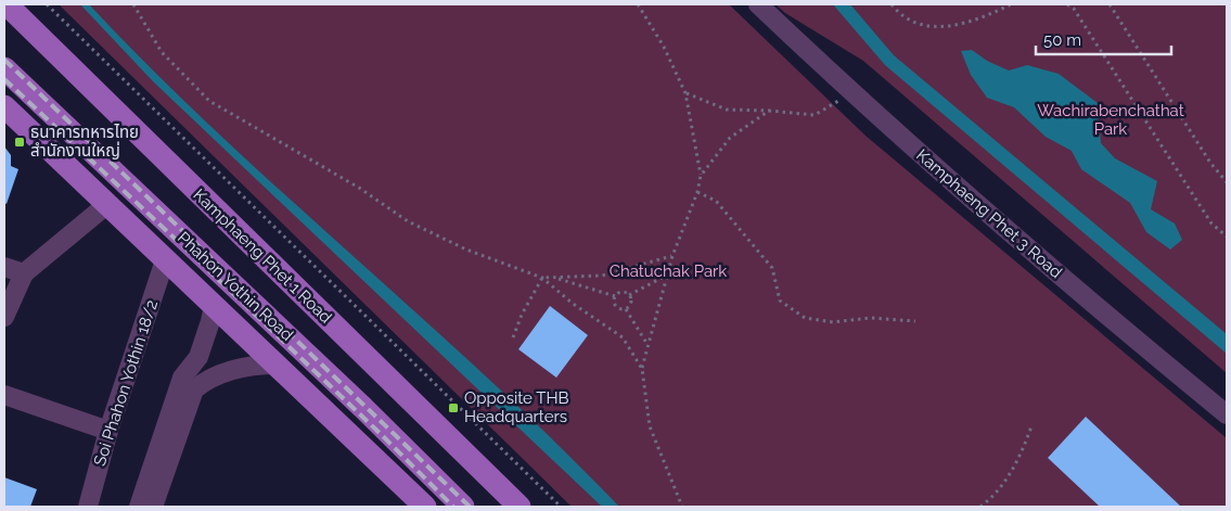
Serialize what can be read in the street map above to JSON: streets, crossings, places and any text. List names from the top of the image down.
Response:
{
  "streets": {
    "main road": ["Kamphaeng Phet 1 Road", "Phahon Yothin Road"],
    "street": ["Kamphaeng Phet 3 Road", "Soi Phahon Yothin 18/2"]
  },
  "crossings": [
    ["Phahon Yothin Road", "Soi Phahon Yothin 18/2"]
  ],
  "parks": ["Wachirabenchathat Park", "Chatuchak Park"],
  "places": {
    "transit": ["ธนาคารทหารไทย สำนักงานใหญ่", "Opposite THB Headquarters"]
  },
  "scale_bar": "50 m"
}
